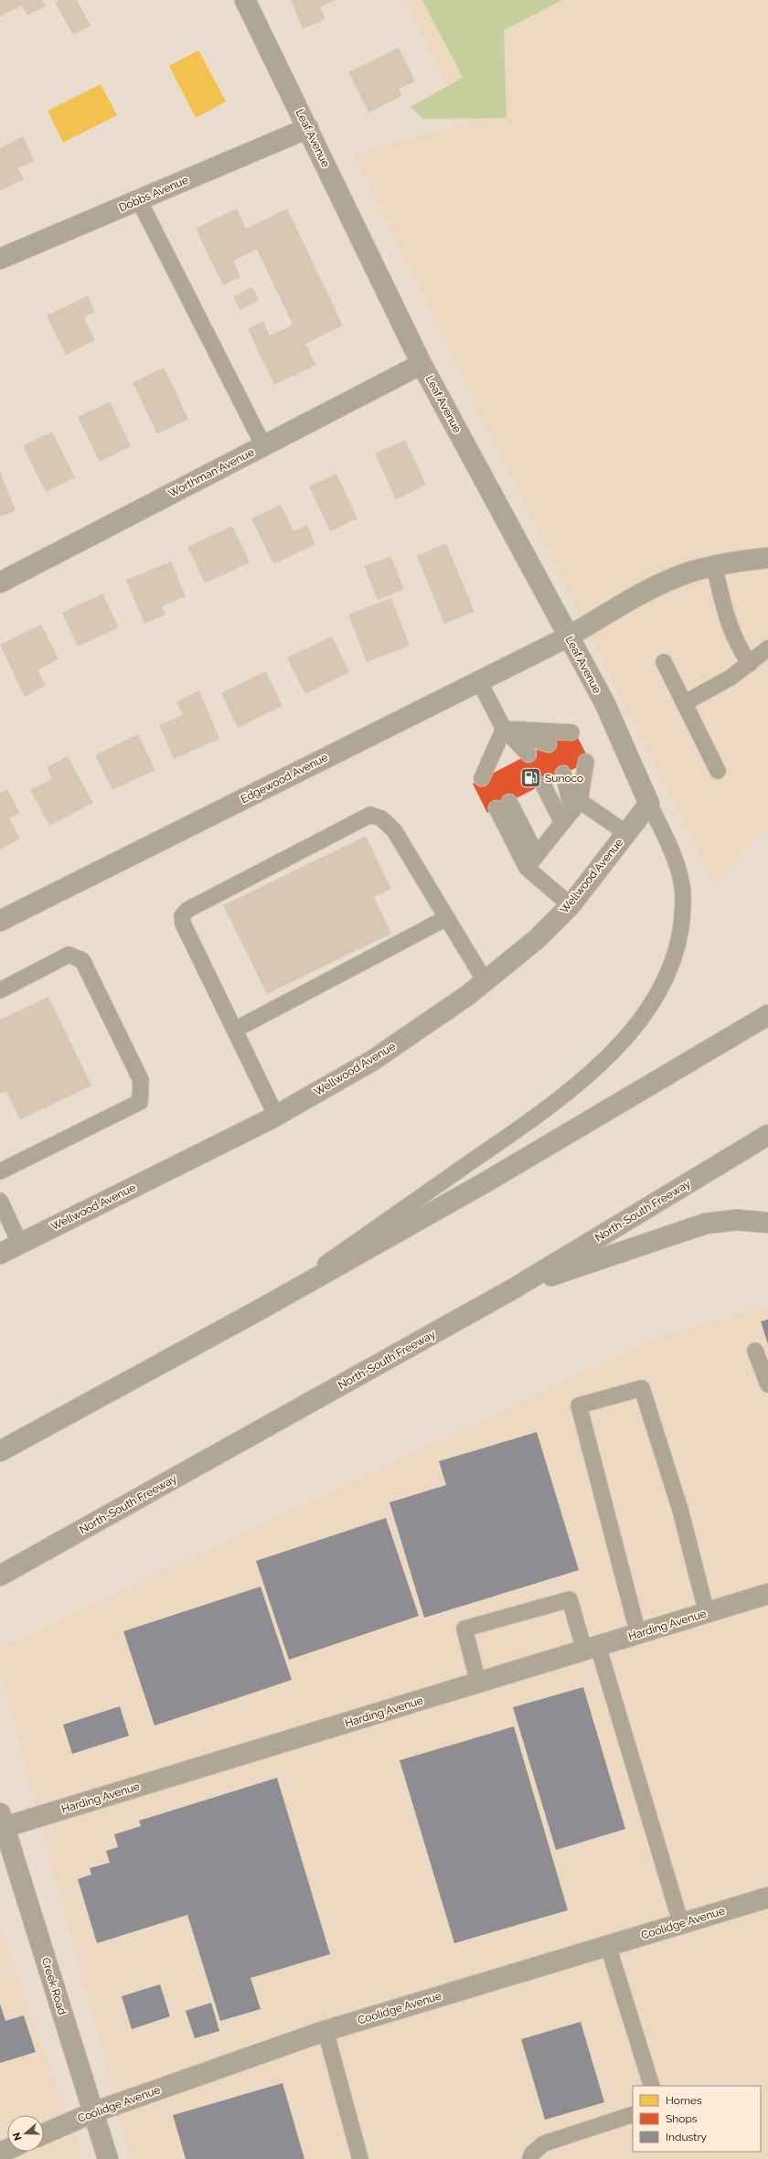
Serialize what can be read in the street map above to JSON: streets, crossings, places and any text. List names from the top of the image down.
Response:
{
  "streets": {
    "highway": ["North-South Freeway"],
    "street": [
      "Leaf Avenue",
      "Dobbs Avenue",
      "Worthman Avenue",
      "Edgewood Avenue",
      "Wellwood Avenue",
      "Harding Avenue",
      "Coolidge Avenue",
      "Creek Road"
    ]
  },
  "crossings": [
    ["Leaf Avenue", "Dobbs Avenue"],
    ["Leaf Avenue", "Worthman Avenue"],
    ["Leaf Avenue", "Edgewood Avenue"],
    ["Leaf Avenue", "Wellwood Avenue"],
    ["Harding Avenue", "Creek Road"],
    ["Coolidge Avenue", "Creek Road"]
  ],
  "places": {
    "fuel station": ["Sunoco"]
  },
  "legend": ["Homes", "Shops", "Industry"],
  "north": "left"
}
